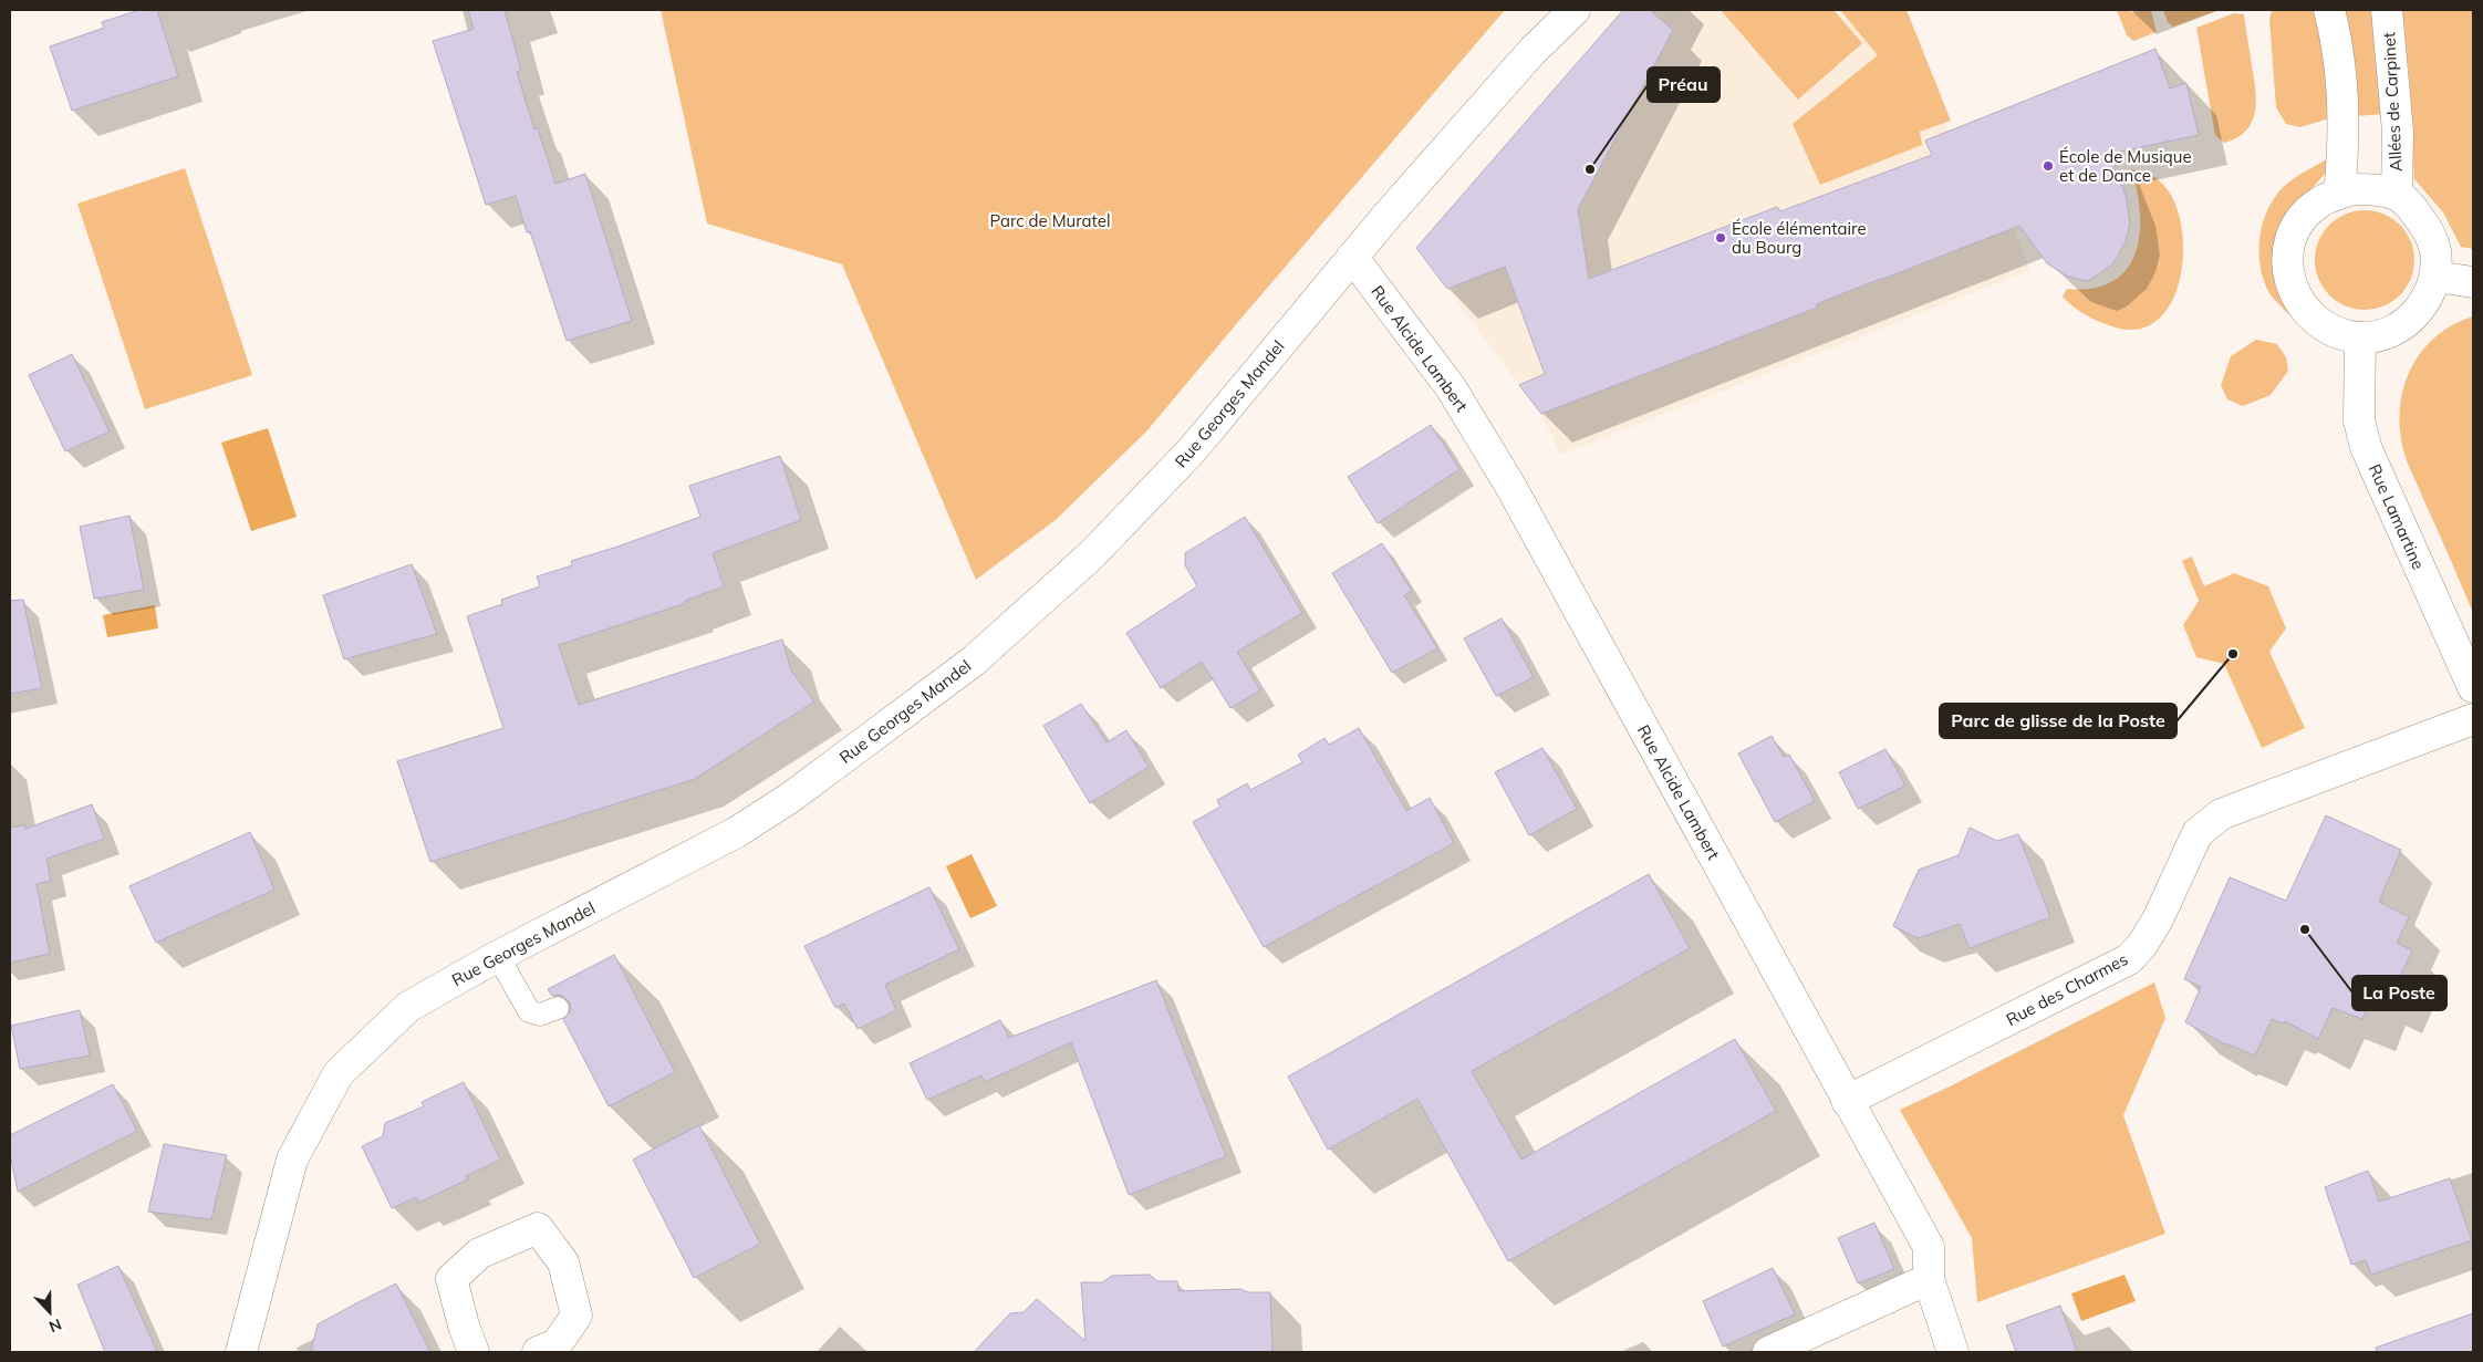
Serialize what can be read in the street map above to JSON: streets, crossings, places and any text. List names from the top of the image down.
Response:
{
  "streets": {
    "street": [
      "Allées de Carpinet",
      "Rue Alcide Lambert",
      "Rue Georges Mandel",
      "Rue Lamartine",
      "Rue des Charmes"
    ]
  },
  "crossings": [
    ["Allées de Carpinet", "Rue Lamartine"],
    ["Rue Alcide Lambert", "Rue Georges Mandel"],
    ["Rue Alcide Lambert", "Rue des Charmes"]
  ],
  "parks": ["Parc de Muratel"],
  "places": [
    "École de Musique et de Dance",
    "Préau",
    "École élémentaire du Bourg",
    "Parc de glisse de la Poste",
    "La Poste"
  ],
  "north": "bottom"
}
